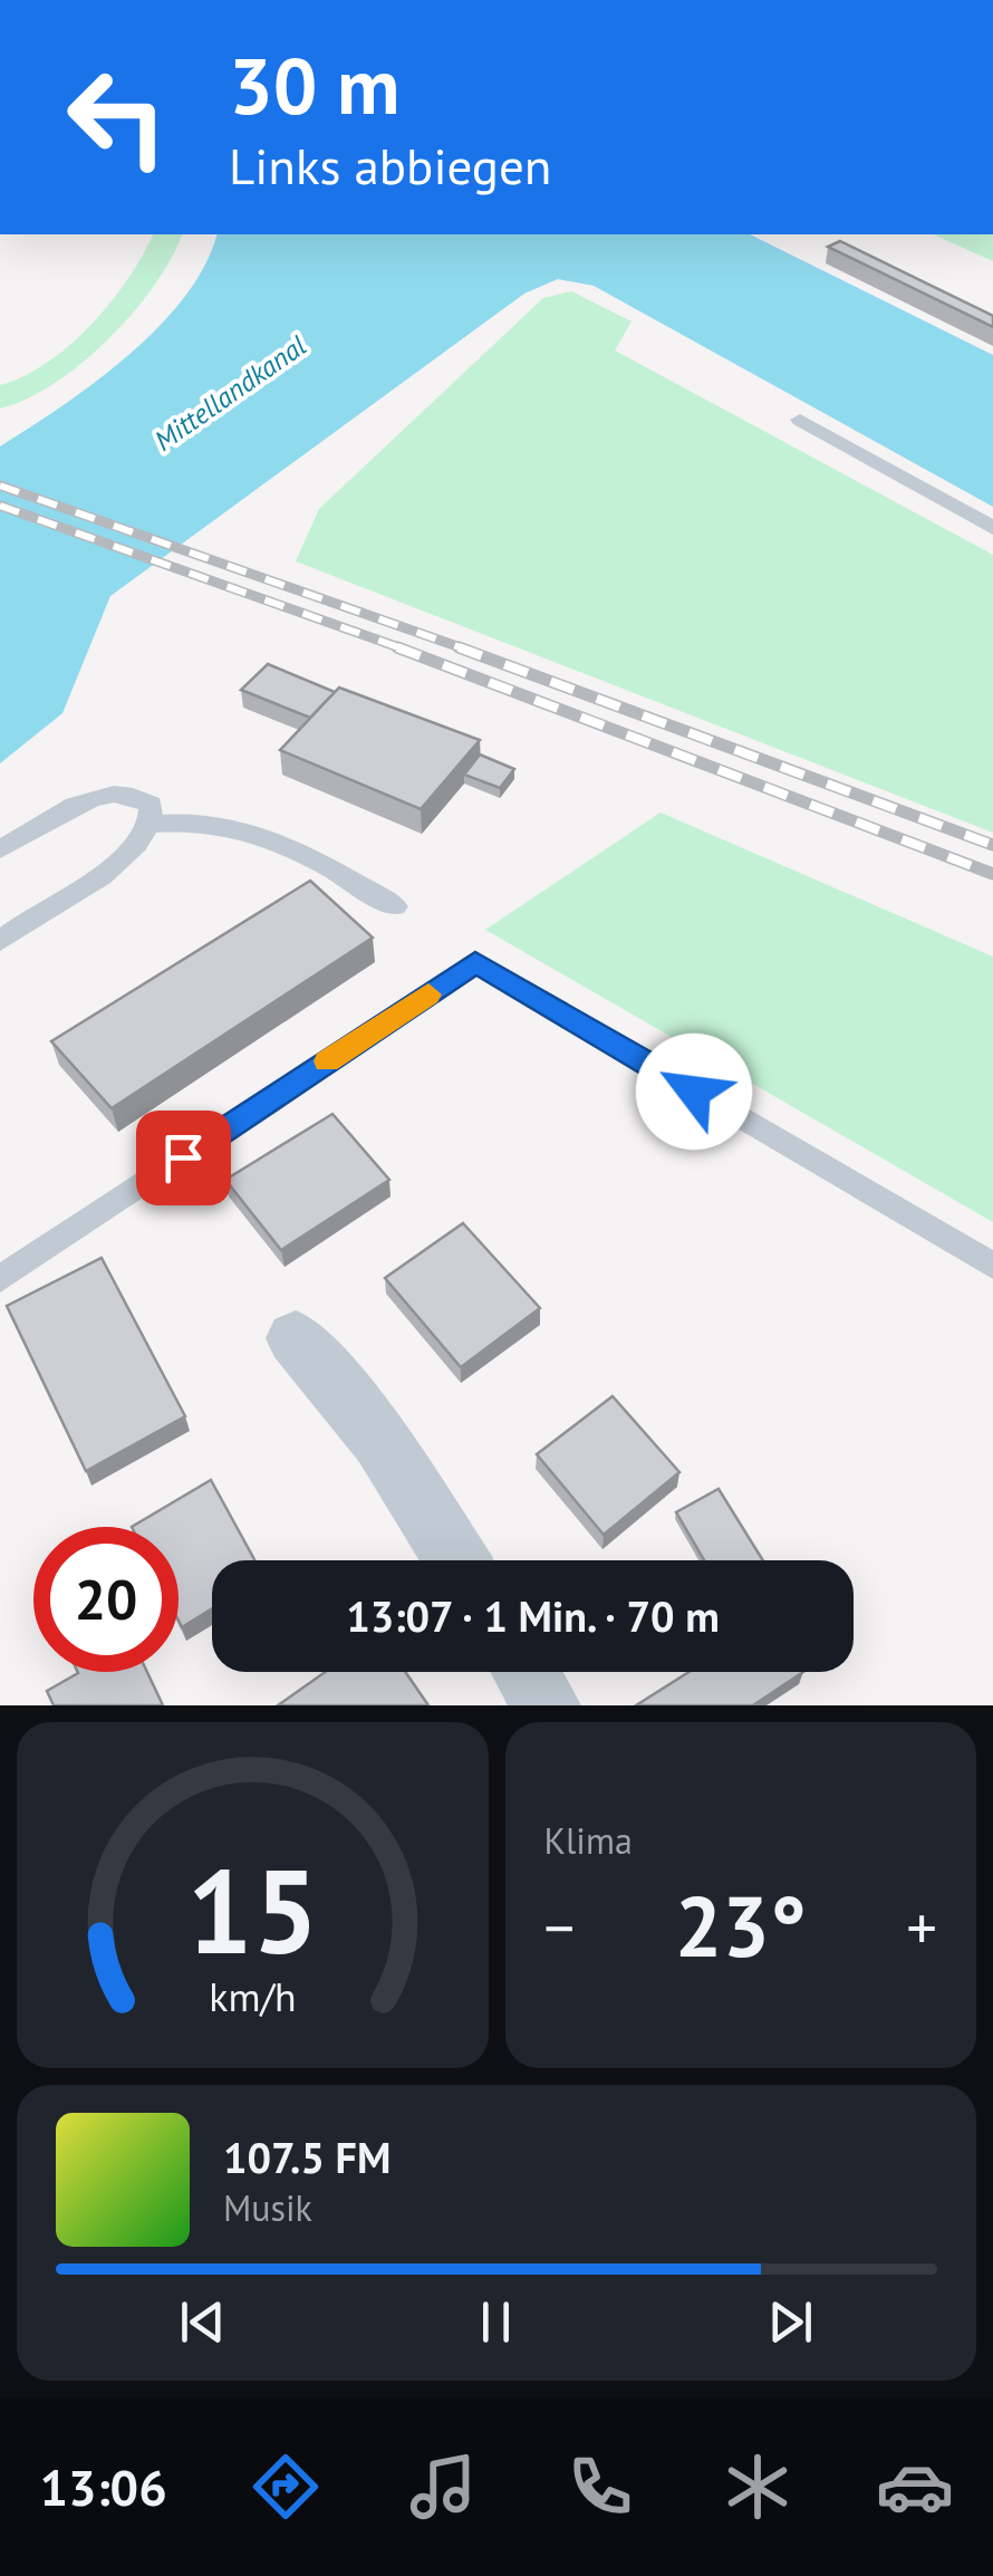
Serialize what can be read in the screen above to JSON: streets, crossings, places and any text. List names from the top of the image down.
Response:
{
  "water": ["Mittellandkanal"],
  "page": {
    "turn": ["30 m", "Links abbiegen"],
    "limit": "20",
    "trip": "13:07 · 1 Min. · 70 m",
    "tile": "Klima",
    "heat": ["−", "23°", "+"],
    "song": ["107.5 FM", "Musik"],
    "tabs": "13:06",
    "gauge": ["15", "km/h"]
  }
}
